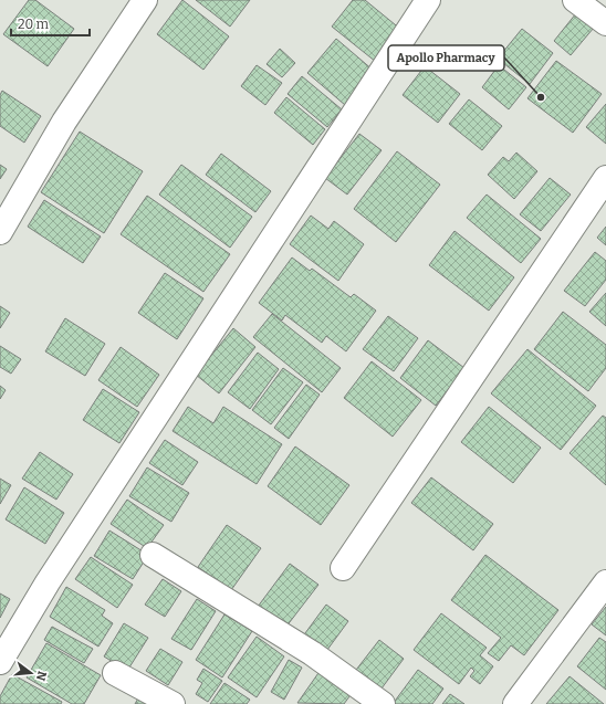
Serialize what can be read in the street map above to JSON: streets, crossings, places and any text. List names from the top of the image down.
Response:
{
  "places": ["Apollo Pharmacy"],
  "scale_bar": "20 m",
  "north": "right"
}
